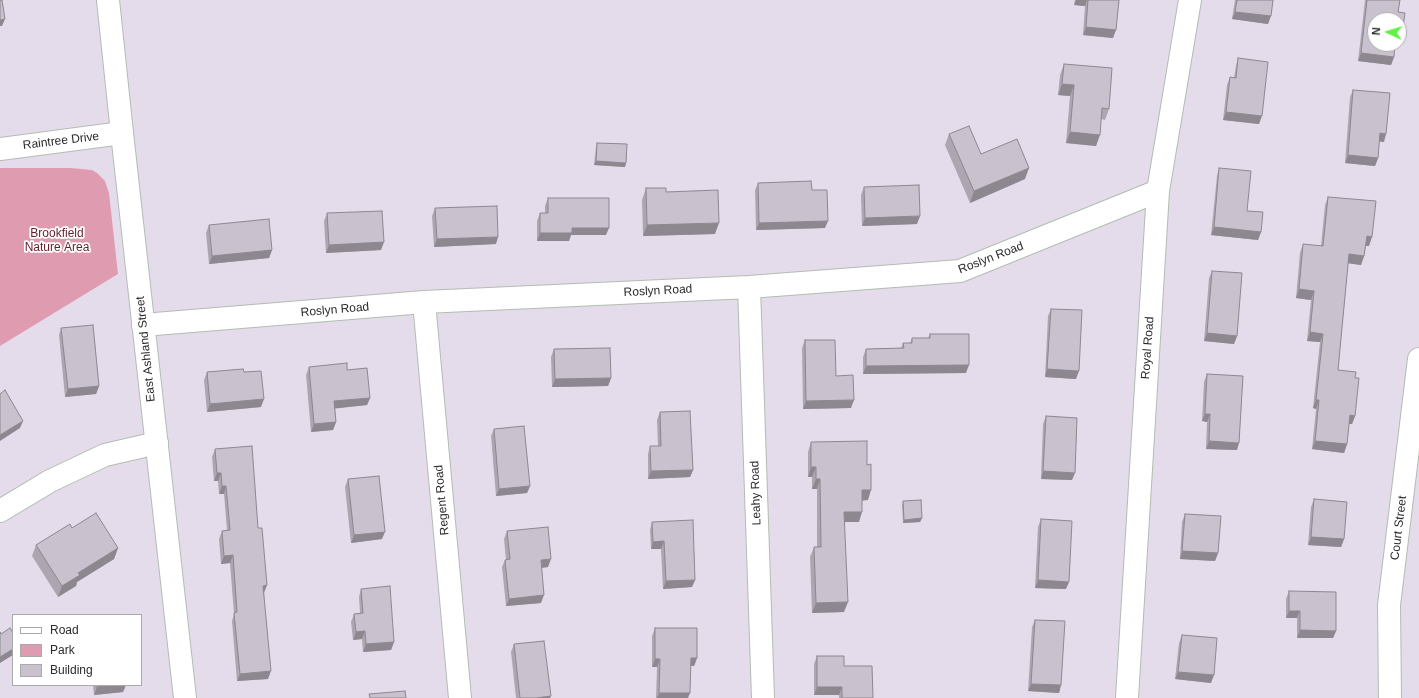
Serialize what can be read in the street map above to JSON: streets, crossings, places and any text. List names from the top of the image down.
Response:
{
  "streets": {
    "street": [
      "Raintree Drive",
      "Roslyn Road",
      "Royal Road",
      "East Ashland Street",
      "Leahy Road",
      "Regent Road",
      "Court Street"
    ]
  },
  "crossings": [
    ["Raintree Drive", "East Ashland Street"],
    ["Roslyn Road", "Royal Road"],
    ["Roslyn Road", "East Ashland Street"],
    ["Roslyn Road", "Leahy Road"],
    ["Roslyn Road", "Regent Road"]
  ],
  "parks": ["Brookfield Nature Area"],
  "legend": ["Road", "Park", "Building"],
  "north": "left"
}
